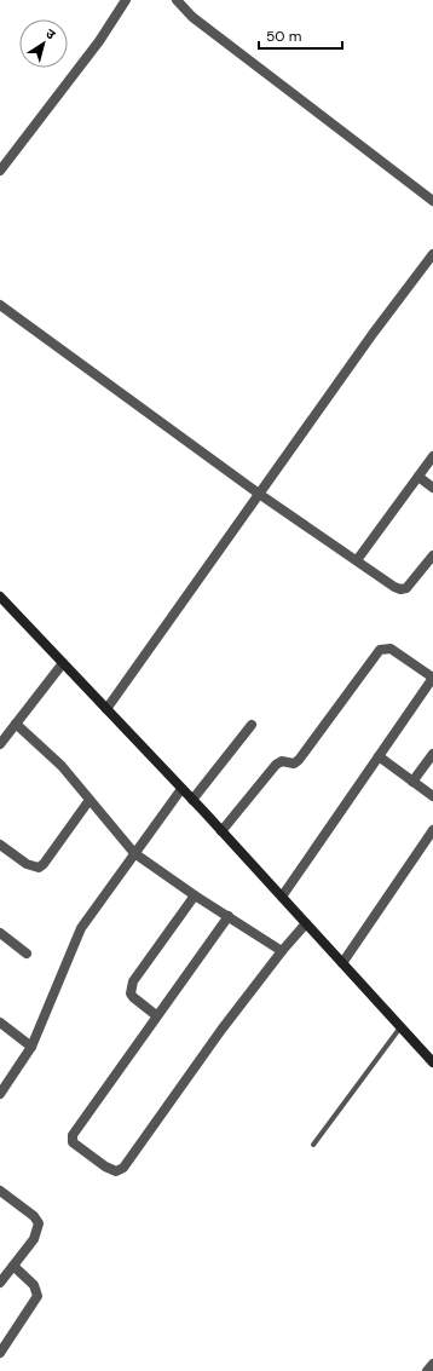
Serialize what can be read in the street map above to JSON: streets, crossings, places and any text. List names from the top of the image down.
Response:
{
  "scale_bar": "50 m",
  "north": "top right"
}
